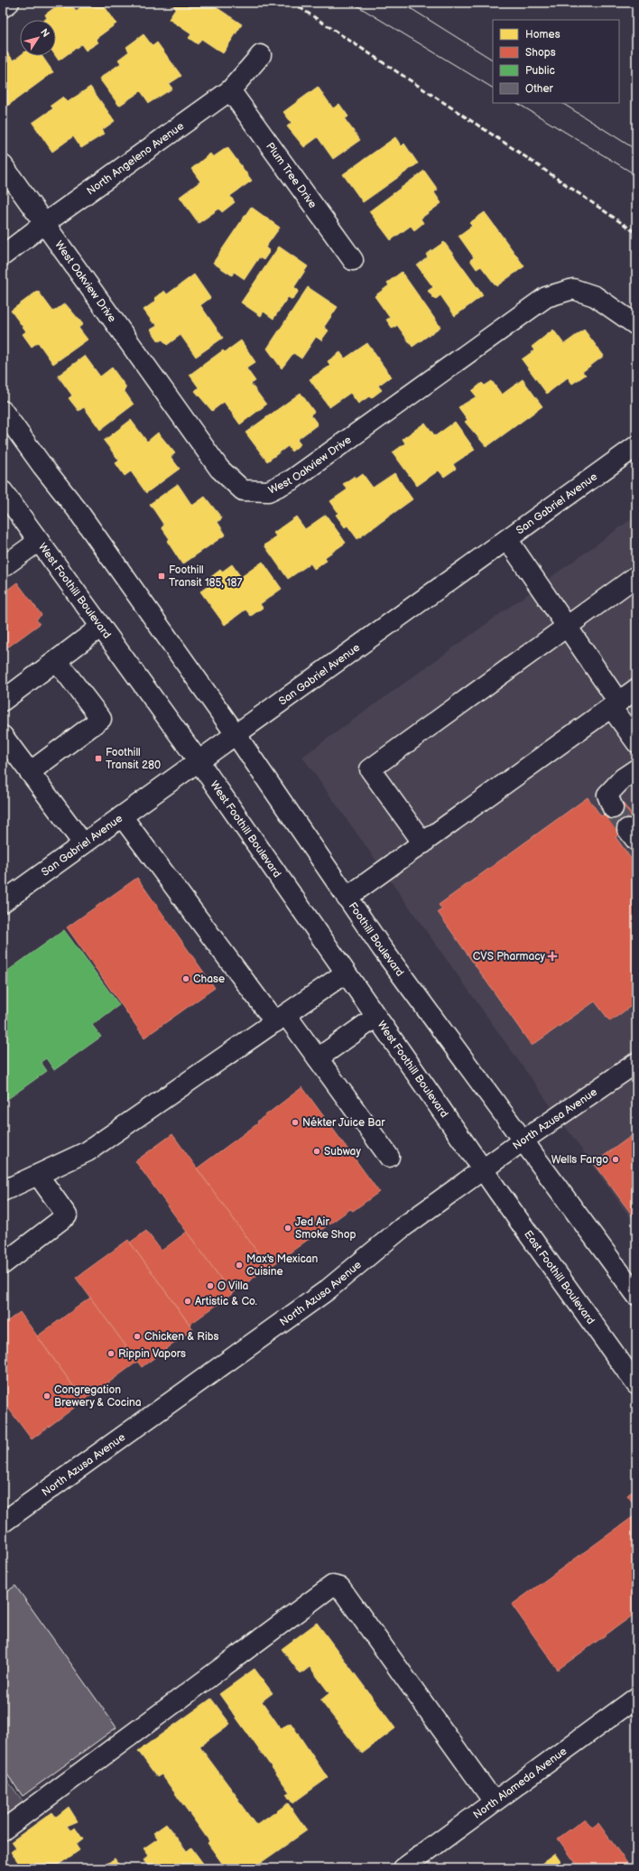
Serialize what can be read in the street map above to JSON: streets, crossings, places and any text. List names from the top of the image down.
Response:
{
  "streets": {
    "main road": [
      "North Angeleno Avenue",
      "Plum Tree Drive",
      "West Oakview Drive",
      "San Gabriel Avenue",
      "West Foothill Boulevard",
      "Foothill Boulevard",
      "North Azusa Avenue",
      "East Foothill Boulevard",
      "North Alameda Avenue"
    ]
  },
  "crossings": [
    ["North Angeleno Avenue", "Plum Tree Drive"],
    ["North Angeleno Avenue", "West Oakview Drive"],
    ["San Gabriel Avenue", "West Foothill Boulevard"],
    ["San Gabriel Avenue", "Foothill Boulevard"],
    ["West Foothill Boulevard", "North Azusa Avenue"],
    ["West Foothill Boulevard", "East Foothill Boulevard"],
    ["Foothill Boulevard", "North Azusa Avenue"],
    ["North Azusa Avenue", "East Foothill Boulevard"]
  ],
  "places": {
    "transit": ["Foothill Transit 185, 187", "Foothill Transit 280"],
    "health": ["CVS Pharmacy"],
    "other": [
      "Chase",
      "Nékter Juice Bar",
      "Subway",
      "Wells Fargo",
      "Jed Air Smoke Shop",
      "Max's Mexican Cuisine",
      "O Villa",
      "Artistic & Co.",
      "Chicken & Ribs",
      "Rippin Vapors",
      "Congregation Brewery & Cocina"
    ]
  },
  "legend": [
    "Homes",
    "Shops",
    "Public",
    "Other"
  ],
  "north": "top right"
}
